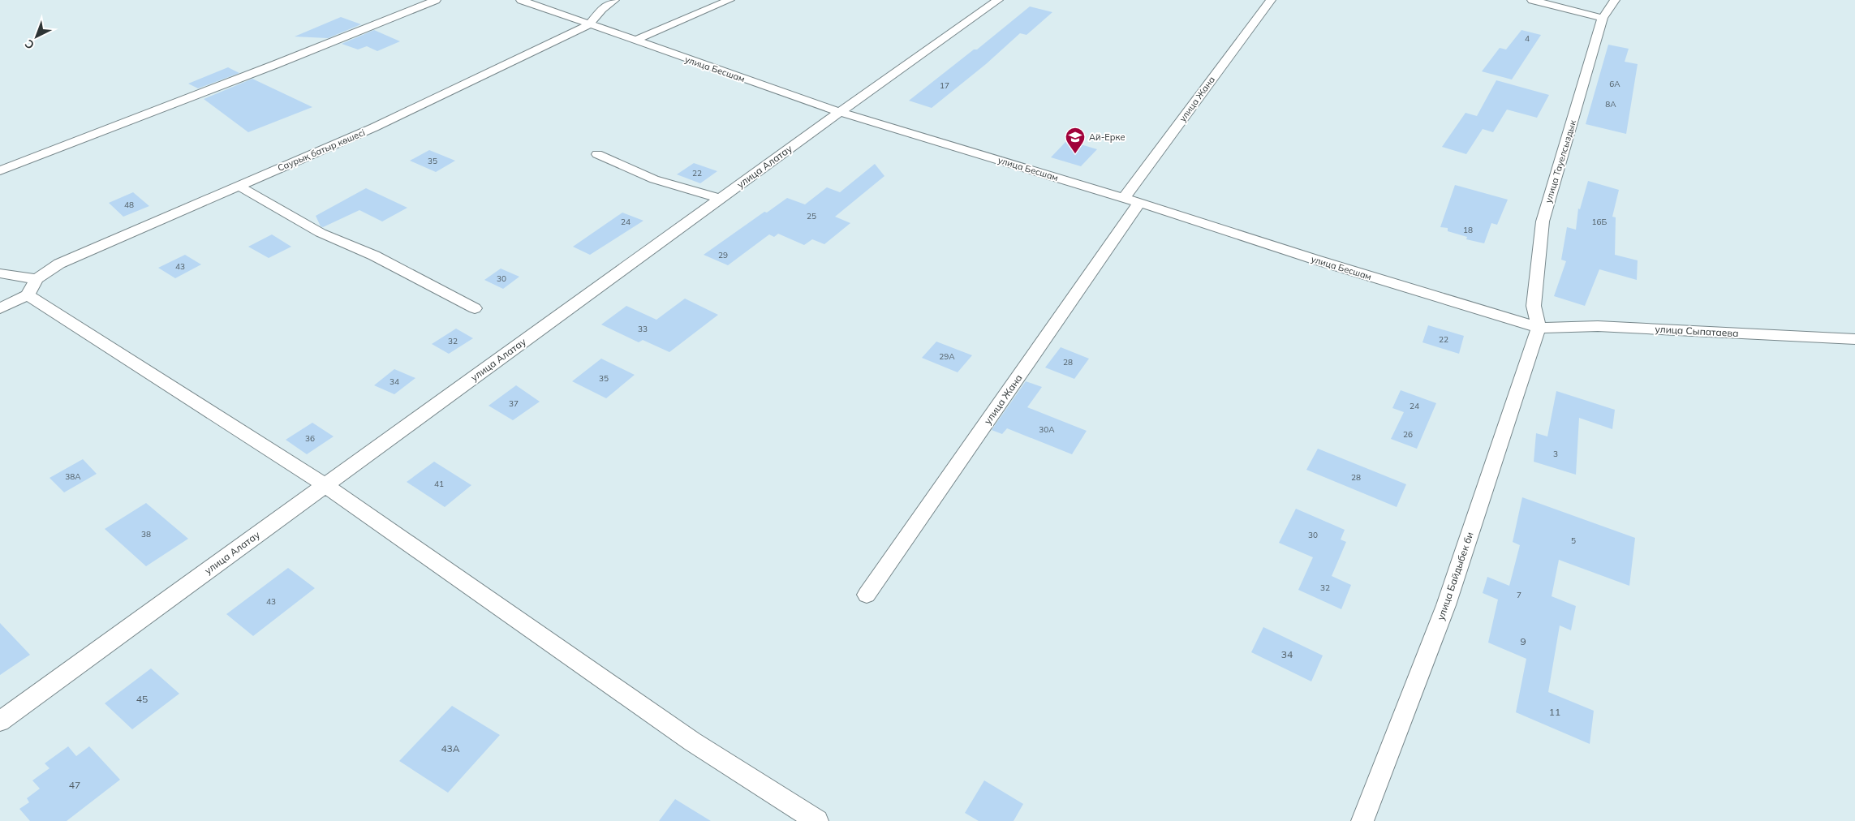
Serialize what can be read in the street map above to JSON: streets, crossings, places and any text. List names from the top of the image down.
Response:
{
  "streets": {
    "street": [
      "улица Бесшам",
      "улица Жана",
      "Саурық батыр көшесі",
      "улица Тауелсыздык",
      "улица Алатау",
      "улица Сыпатаева",
      "улица Байдыбек би"
    ]
  },
  "crossings": [
    ["улица Бесшам", "улица Жана"],
    ["улица Бесшам", "Саурық батыр көшесі"],
    ["улица Бесшам", "улица Тауелсыздык"],
    ["улица Бесшам", "улица Алатау"],
    ["улица Бесшам", "улица Сыпатаева"],
    ["улица Бесшам", "улица Байдыбек би"],
    ["улица Тауелсыздык", "улица Сыпатаева"],
    ["улица Тауелсыздык", "улица Байдыбек би"],
    ["улица Сыпатаева", "улица Байдыбек би"]
  ],
  "places": {
    "school or university": ["Ай-Ерке"]
  },
  "house_numbers": [
    "4",
    "6А",
    "17",
    "8А",
    "35",
    "22",
    "48",
    "25",
    "24",
    "16Б",
    "18",
    "29",
    "43",
    "30",
    "33",
    "22",
    "32",
    "29А",
    "28",
    "35",
    "34",
    "37",
    "24",
    "30А",
    "26",
    "36",
    "3",
    "38А",
    "28",
    "41",
    "38",
    "30",
    "5",
    "32",
    "7",
    "43",
    "9",
    "34",
    "45",
    "11",
    "43А",
    "47"
  ],
  "north": "bottom left"
}
